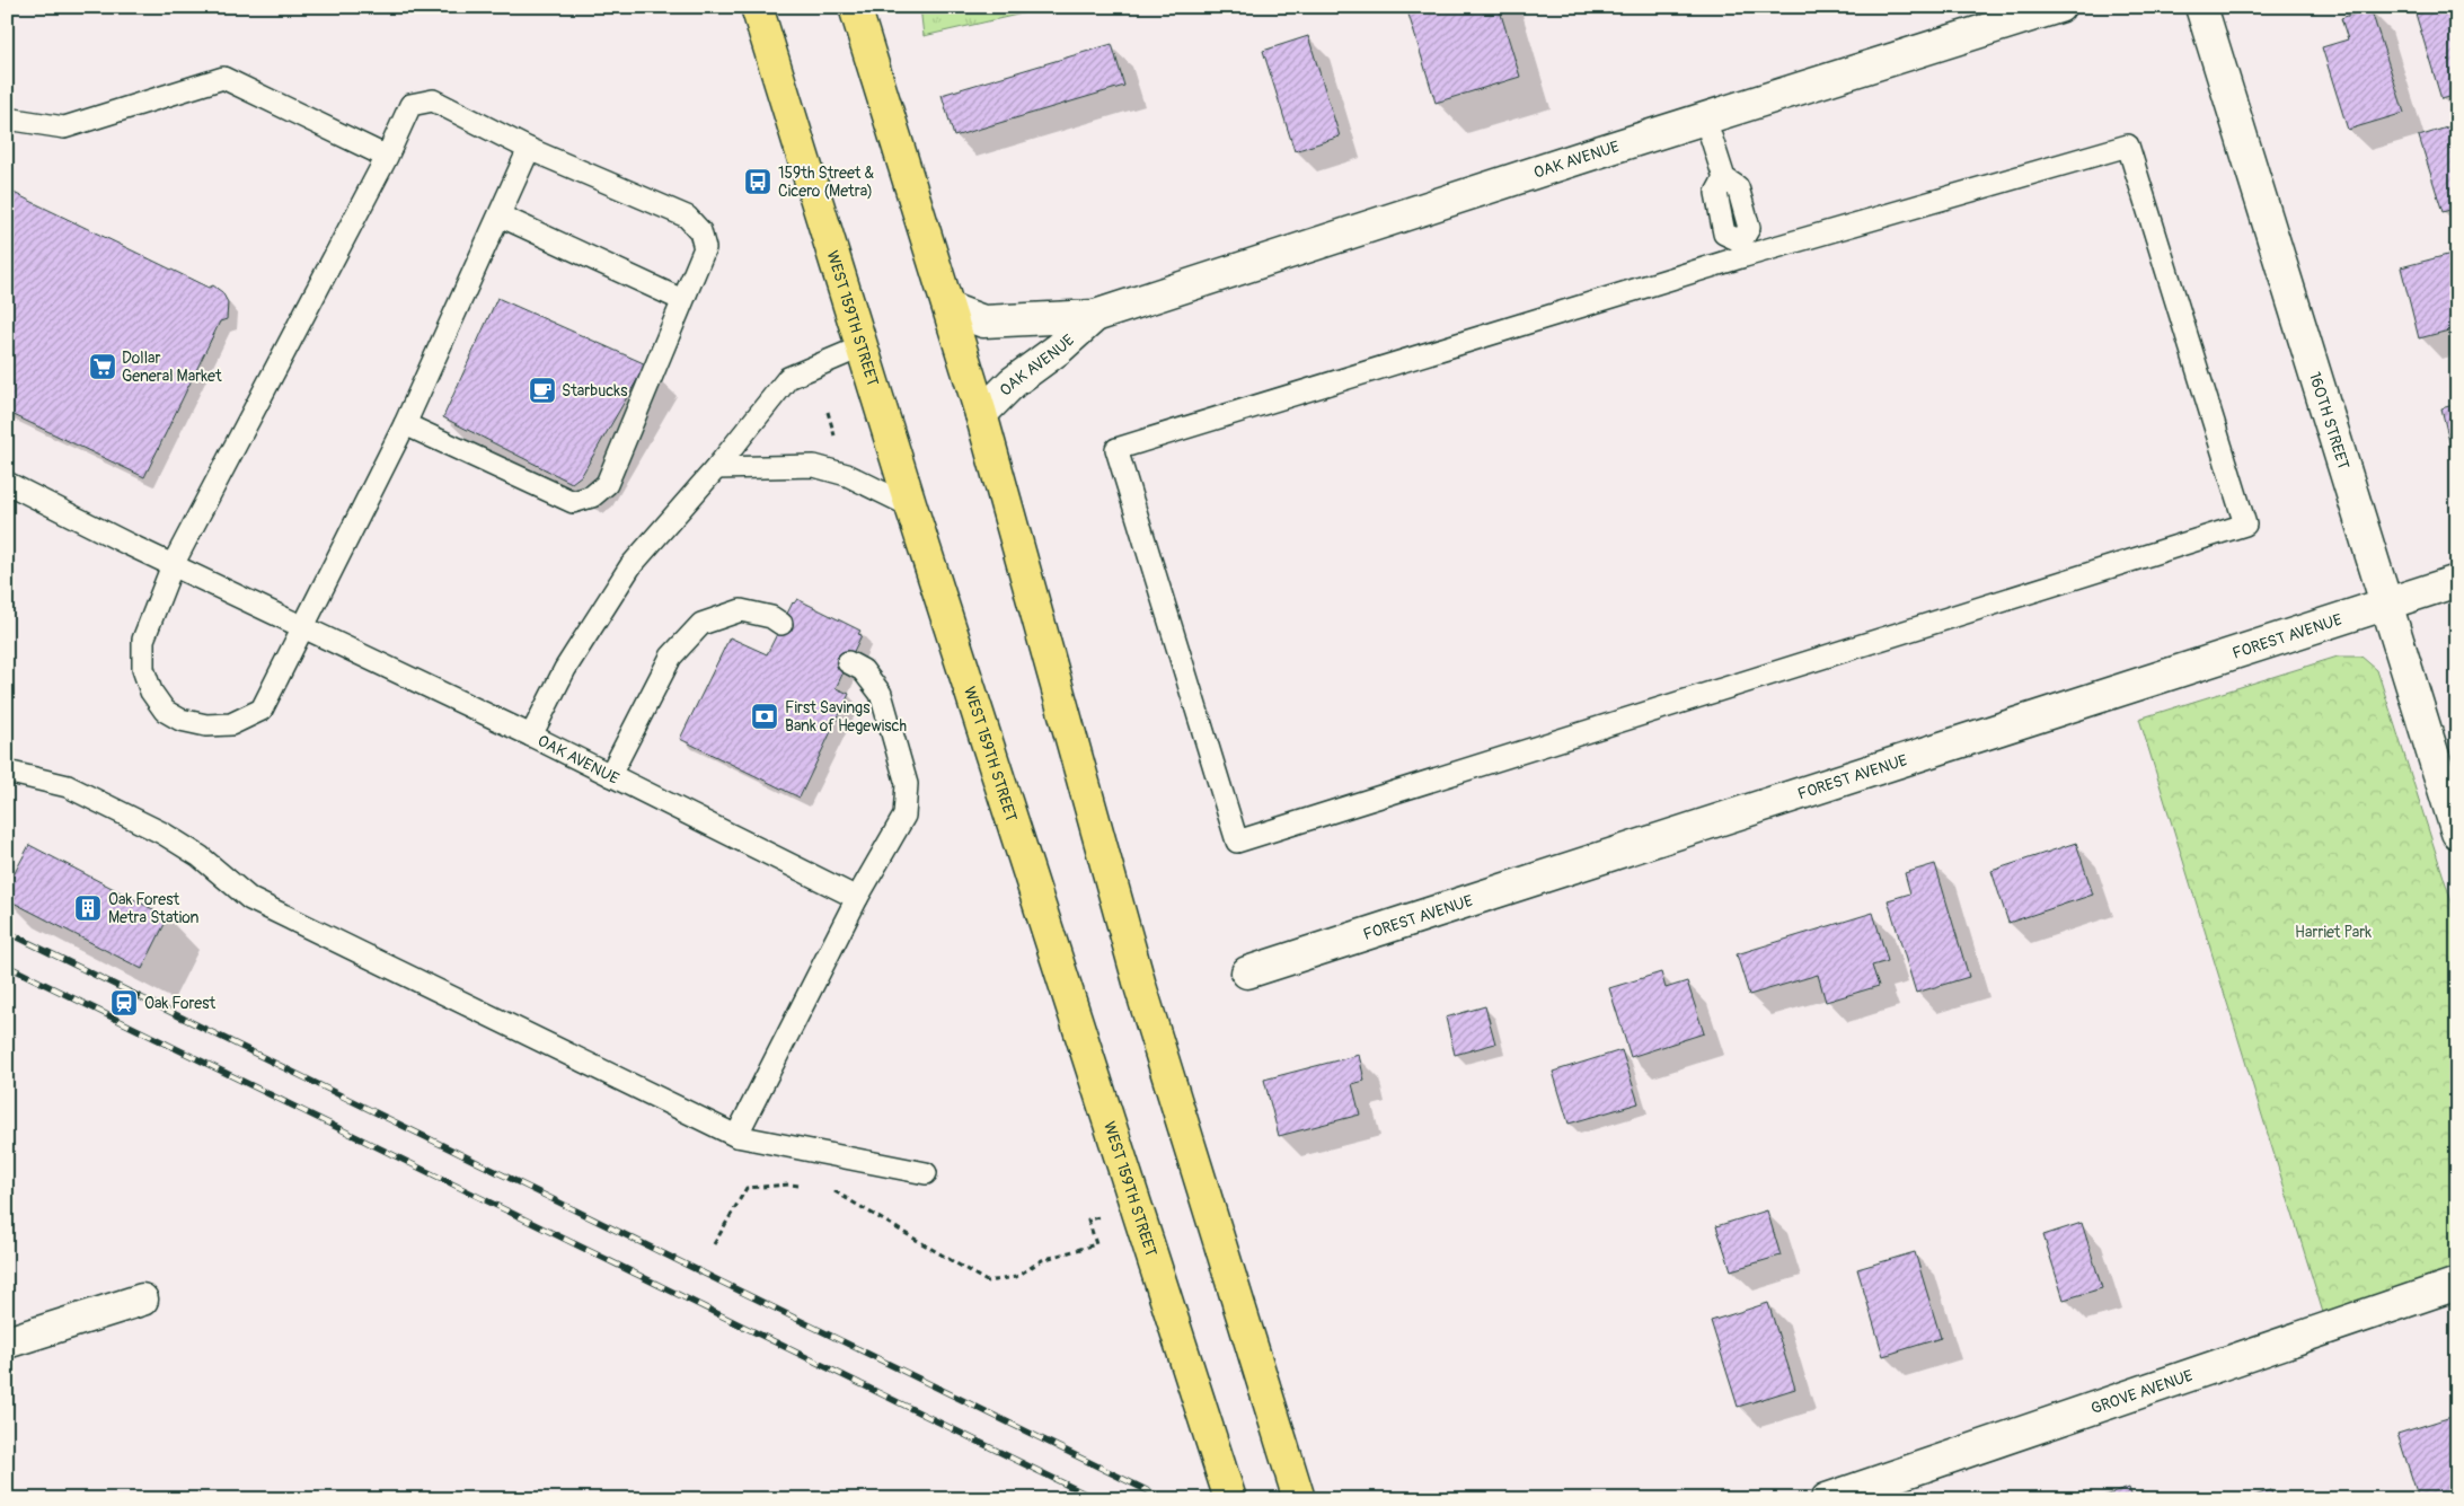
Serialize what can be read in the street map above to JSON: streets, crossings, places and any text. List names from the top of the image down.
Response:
{
  "streets": {
    "main road": ["WEST 159TH STREET"],
    "street": [
      "OAK AVENUE",
      "160TH STREET",
      "FOREST AVENUE",
      "GROVE AVENUE"
    ]
  },
  "crossings": [
    ["OAK AVENUE", "WEST 159TH STREET"],
    ["160TH STREET", "FOREST AVENUE"]
  ],
  "parks": ["Harriet Park"],
  "places": {
    "bus stop": ["159th Street & Cicero (Metra)"],
    "supermarket": ["Dollar General Market"],
    "cafe": ["Starbucks"],
    "bank": ["First Savings Bank of Hegewisch"],
    "building": ["Oak Forest Metra Station"],
    "station": ["Oak Forest"]
  }
}
